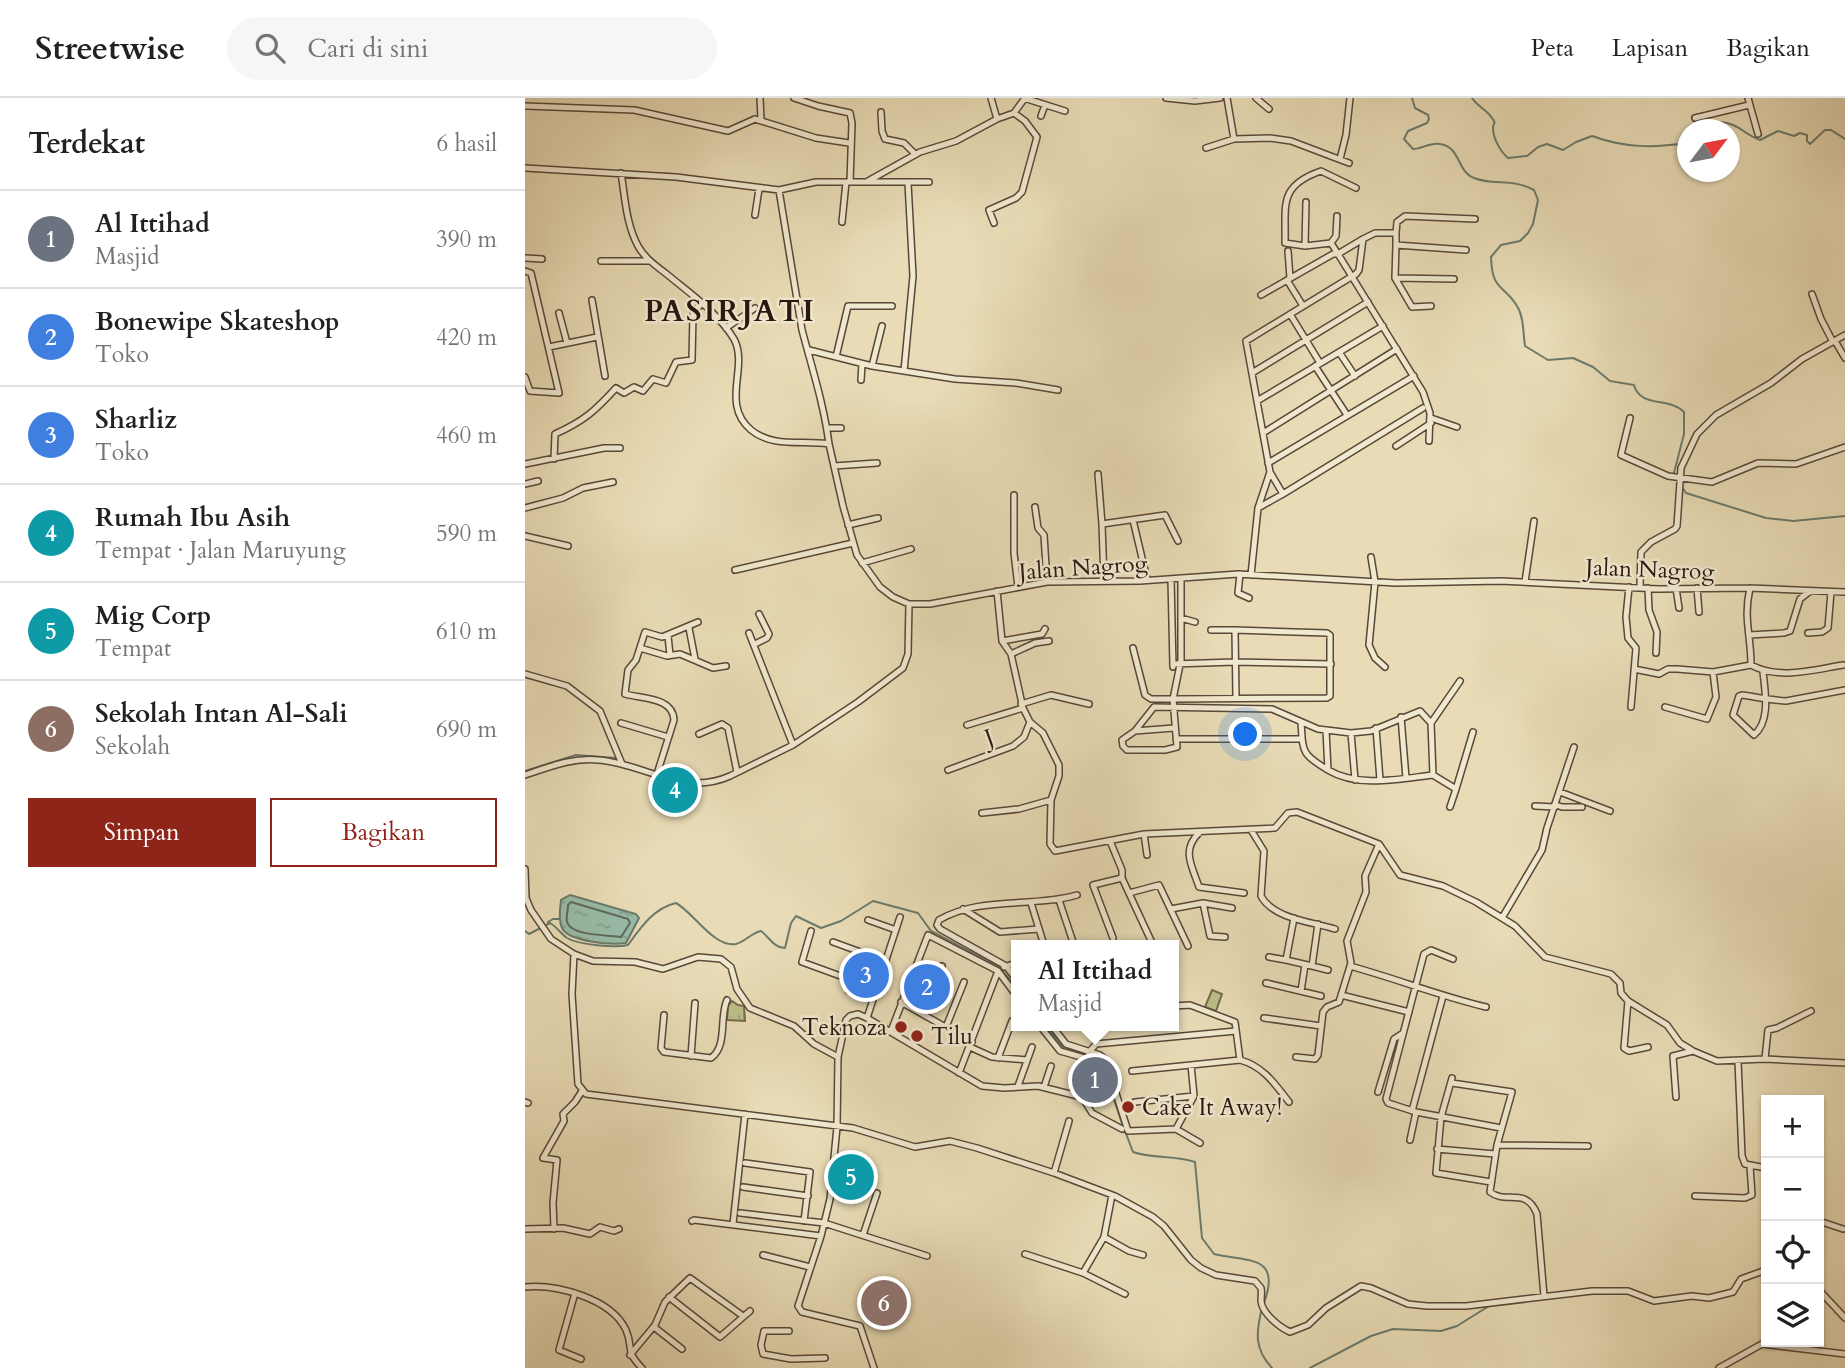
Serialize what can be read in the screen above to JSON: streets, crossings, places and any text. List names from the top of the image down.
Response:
{
  "streets": {
    "street": ["Jalan Nagrog", "J"]
  },
  "districts": ["PASIRJATI"],
  "places": ["Teknoza", "Tilu", "Cake It Away!"],
  "north": "top right",
  "page": {
    "header": "Streetwise",
    "search": "Cari di sini",
    "nav": ["Peta", "Lapisan", "Bagikan"],
    "heading": ["Terdekat", "6 hasil"],
    "list": [
      {
        "mark": "1",
        "name": "Al Ittihad",
        "note": "Masjid",
        "value": "390 m"
      },
      {
        "mark": "2",
        "name": "Bonewipe Skateshop",
        "note": "Toko",
        "value": "420 m"
      },
      {
        "mark": "3",
        "name": "Sharliz",
        "note": "Toko",
        "value": "460 m"
      },
      {
        "mark": "4",
        "name": "Rumah Ibu Asih",
        "note": "Tempat · Jalan Maruyung",
        "value": "590 m"
      },
      {
        "mark": "5",
        "name": "Mig Corp",
        "note": "Tempat",
        "value": "610 m"
      },
      {
        "mark": "6",
        "name": "Sekolah Intan Al-Sali",
        "note": "Sekolah",
        "value": "690 m"
      }
    ],
    "pins": [
      "4",
      "3",
      "2",
      "1",
      "5",
      "6"
    ],
    "buttons": ["Simpan", "Bagikan"],
    "popup": ["Al Ittihad", "Masjid"],
    "map_buttons": ["+", "−"]
  }
}
